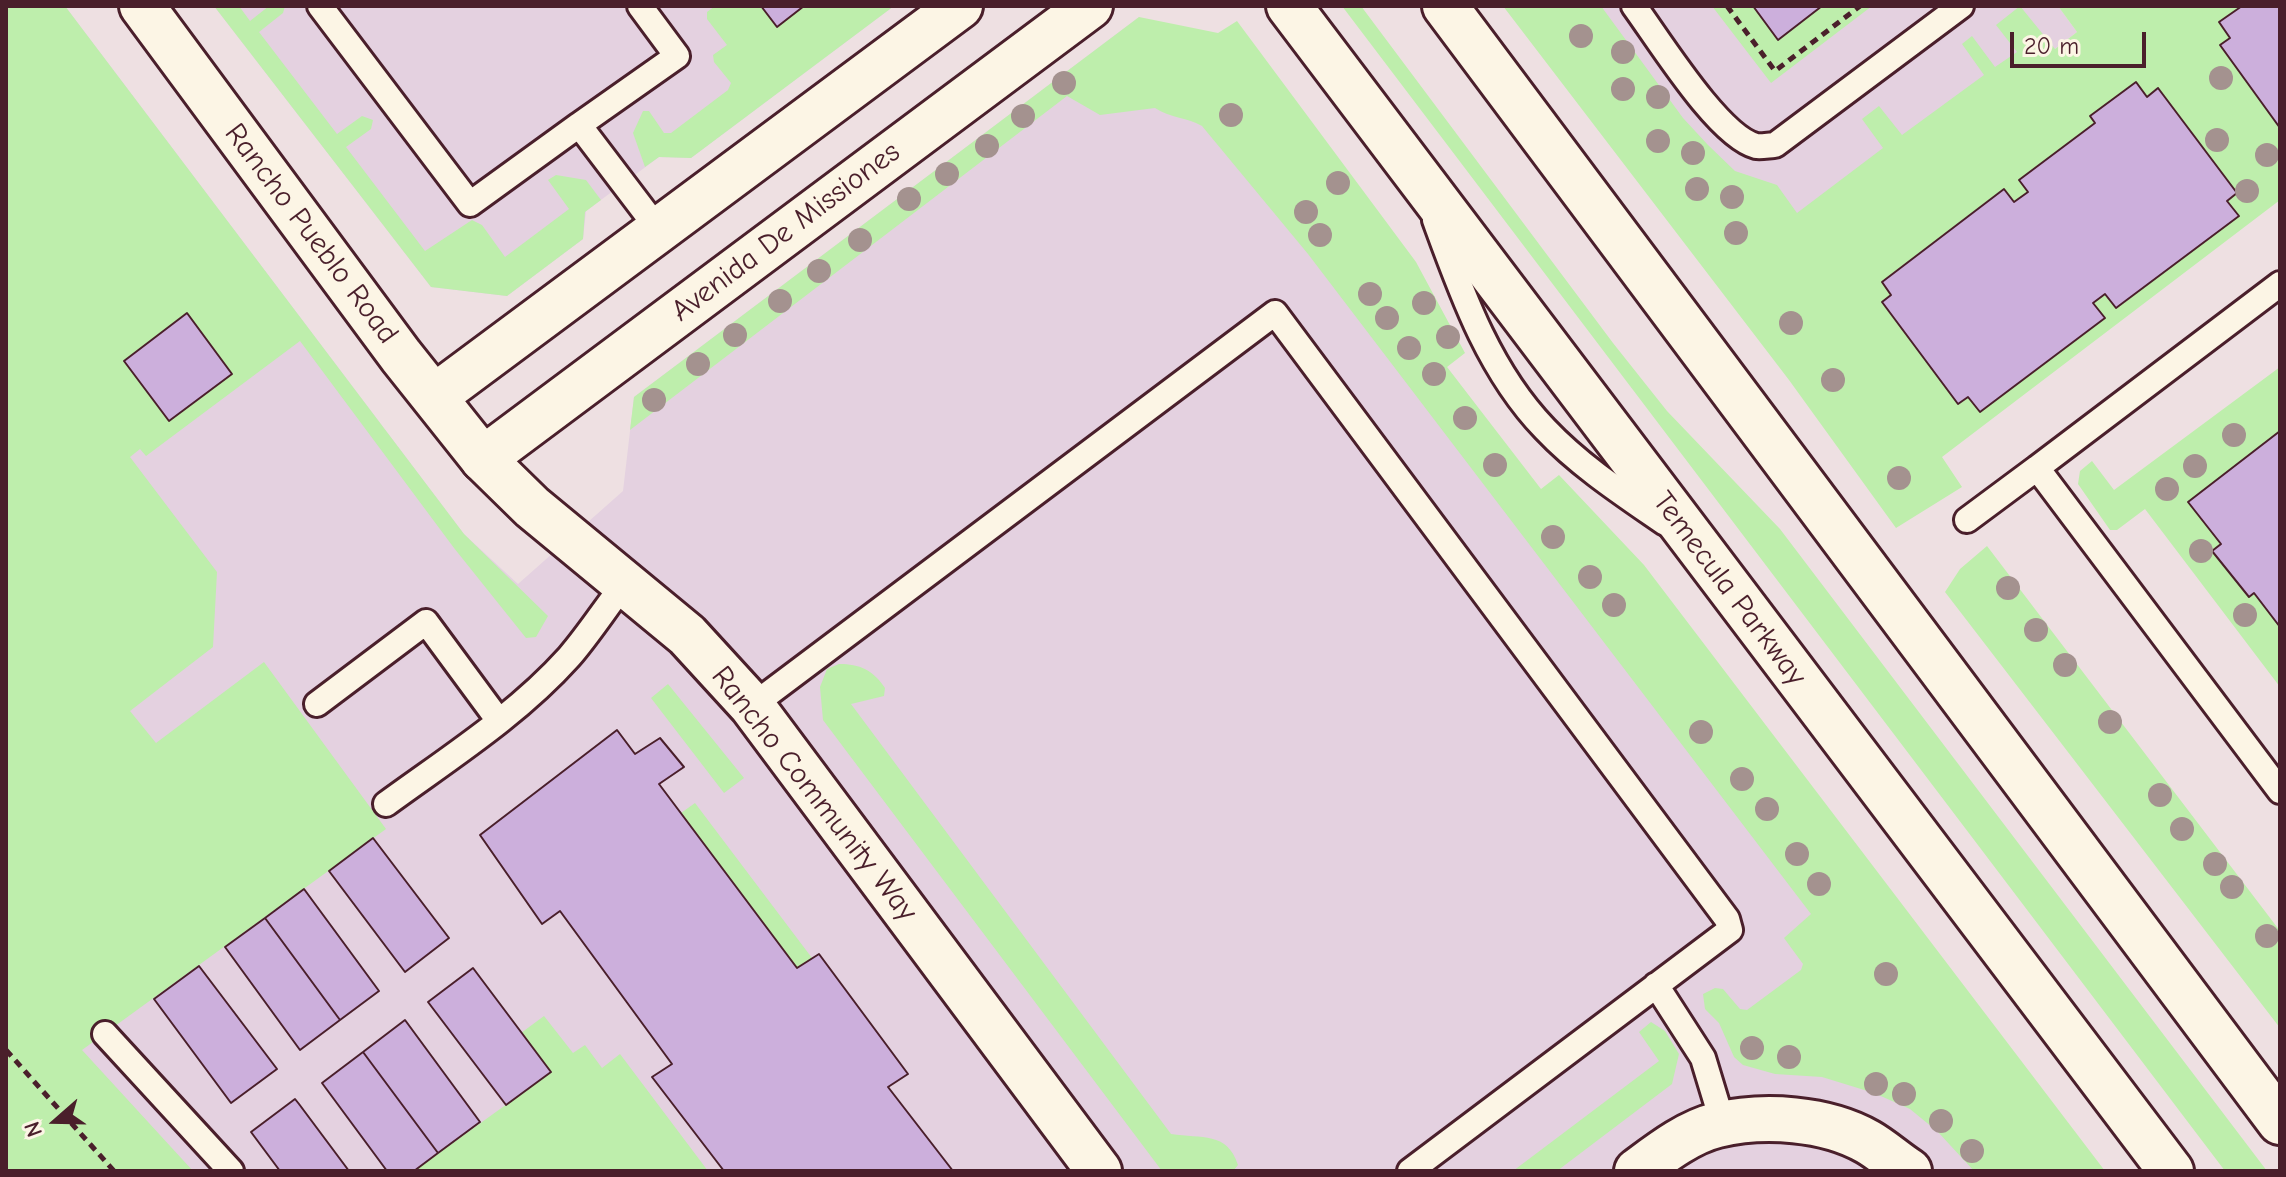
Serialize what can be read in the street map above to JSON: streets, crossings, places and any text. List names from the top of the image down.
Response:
{
  "streets": {
    "street": [
      "Avenida De Missiones",
      "Rancho Pueblo Road",
      "Temecula Parkway",
      "Rancho Community Way"
    ]
  },
  "crossings": [
    ["Avenida De Missiones", "Rancho Pueblo Road"],
    ["Avenida De Missiones", "Rancho Community Way"],
    ["Rancho Pueblo Road", "Rancho Community Way"]
  ],
  "scale_bar": "20 m",
  "north": "left"
}
